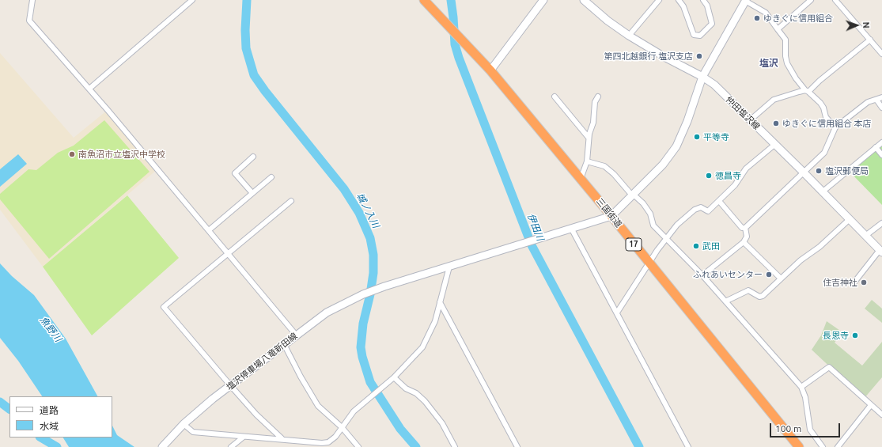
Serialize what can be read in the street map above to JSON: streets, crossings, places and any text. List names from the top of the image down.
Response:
{
  "streets": {
    "highway": ["三国街道", "17"],
    "main road": ["仲田塩沢線", "塩沢停車場八竜新田線"]
  },
  "districts": ["塩沢"],
  "water": ["城ノ入川", "伊田川", "魚野川"],
  "places": [
    "ゆきぐに信用組合",
    "第四北越銀行 塩沢支店",
    "ゆきぐに信用組合 本店",
    "平等寺",
    "南魚沼市立塩沢中学校",
    "塩沢郵便局",
    "徳昌寺",
    "武田",
    "ふれあいセンター",
    "住吉神社",
    "長恩寺"
  ],
  "legend": ["道路", "水域"],
  "scale_bar": "100 m",
  "north": "right"
}
